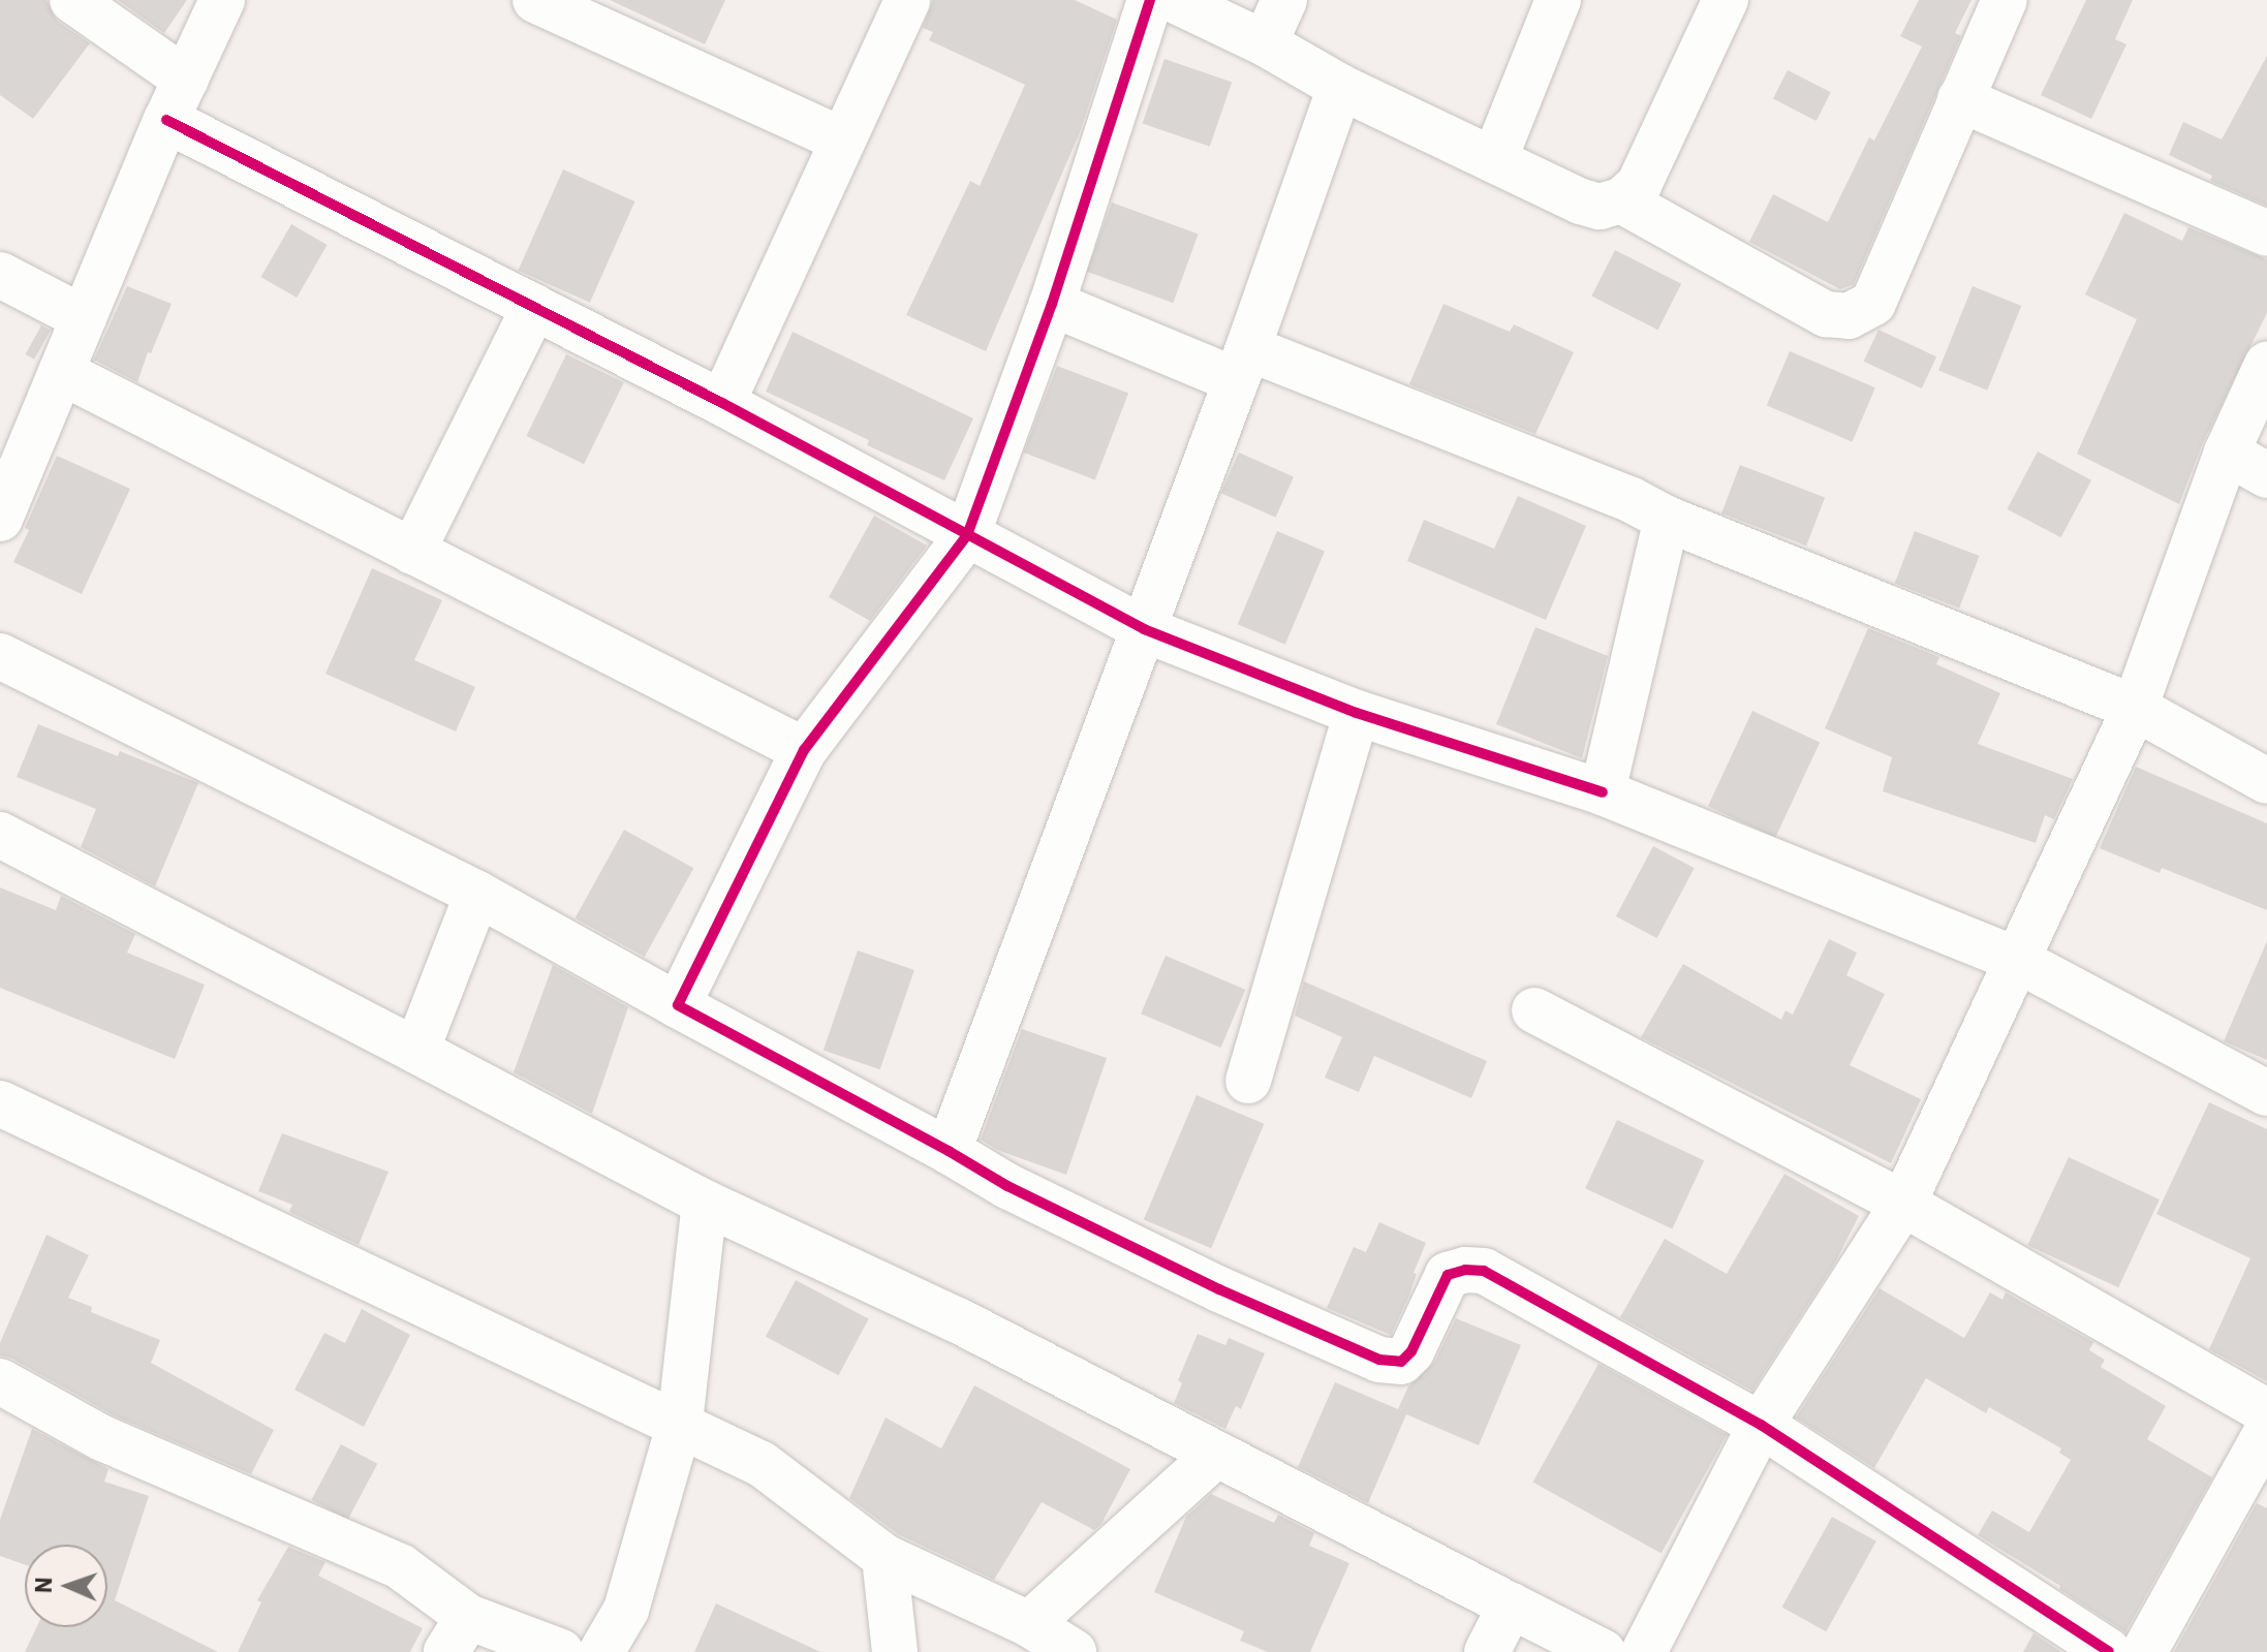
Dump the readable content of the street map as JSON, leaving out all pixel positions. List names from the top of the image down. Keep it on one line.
{"north":"left"}
